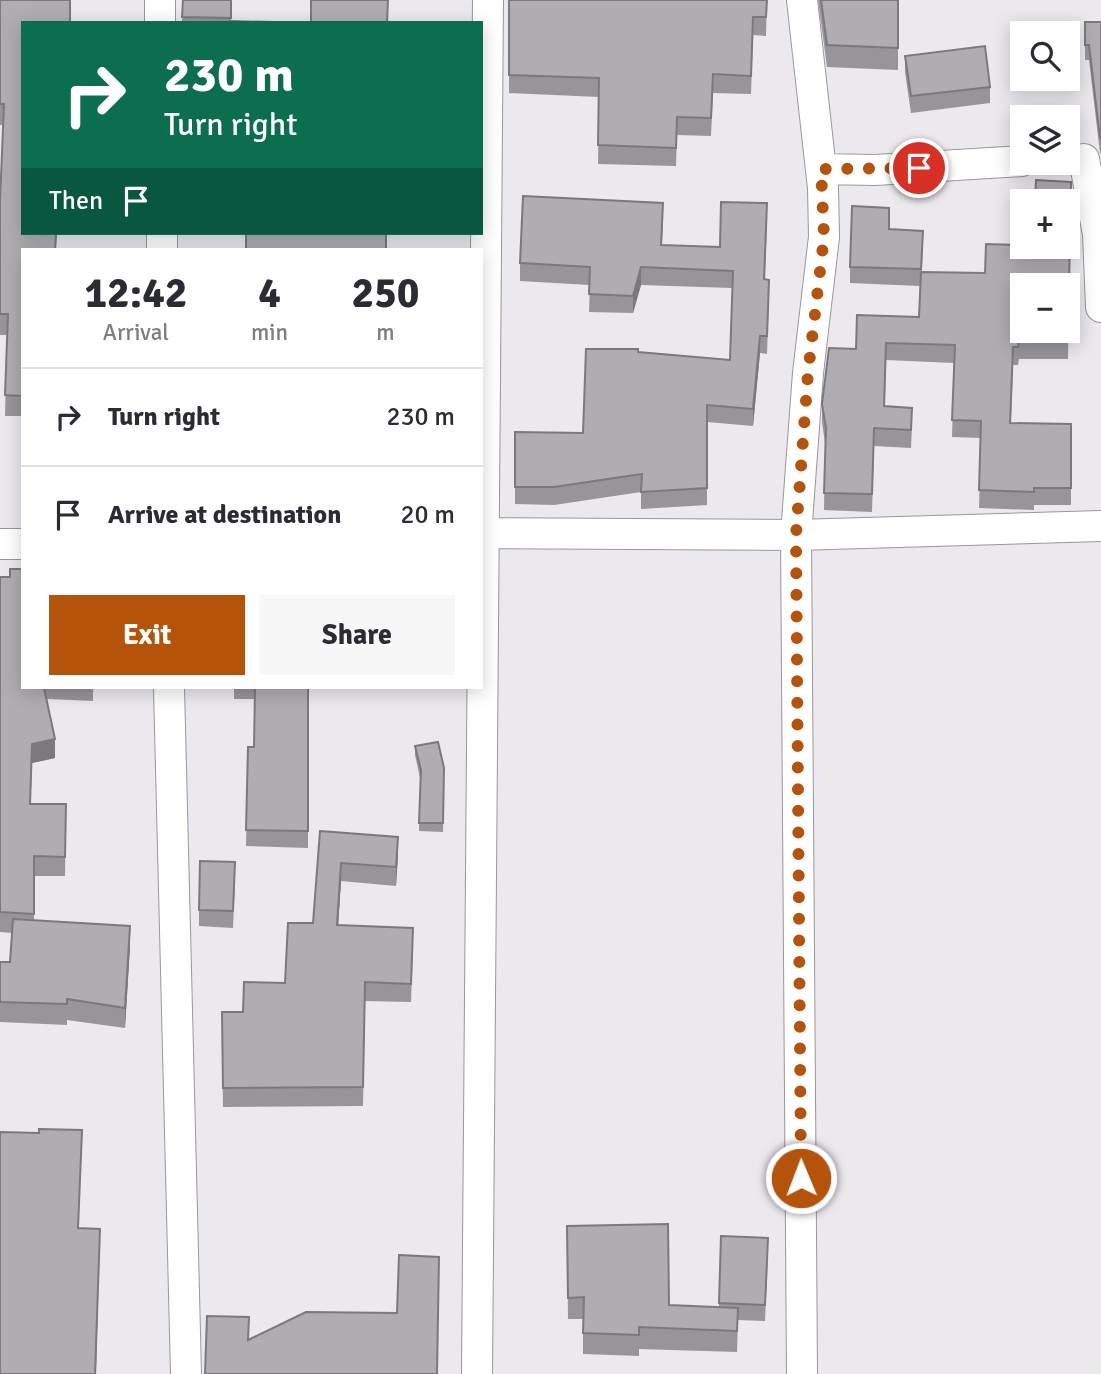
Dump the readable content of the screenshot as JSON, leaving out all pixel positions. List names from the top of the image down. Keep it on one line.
{"page":{"map_buttons":["+","−"],"turn":["230 m","Turn right"],"then":"Then","eta":["12:42","Arrival","4","min","250","m"],"list":[{"name":"Turn right","value":"230 m"},{"name":"Arrive at destination","value":"20 m"}],"buttons":["Exit","Share"]}}
